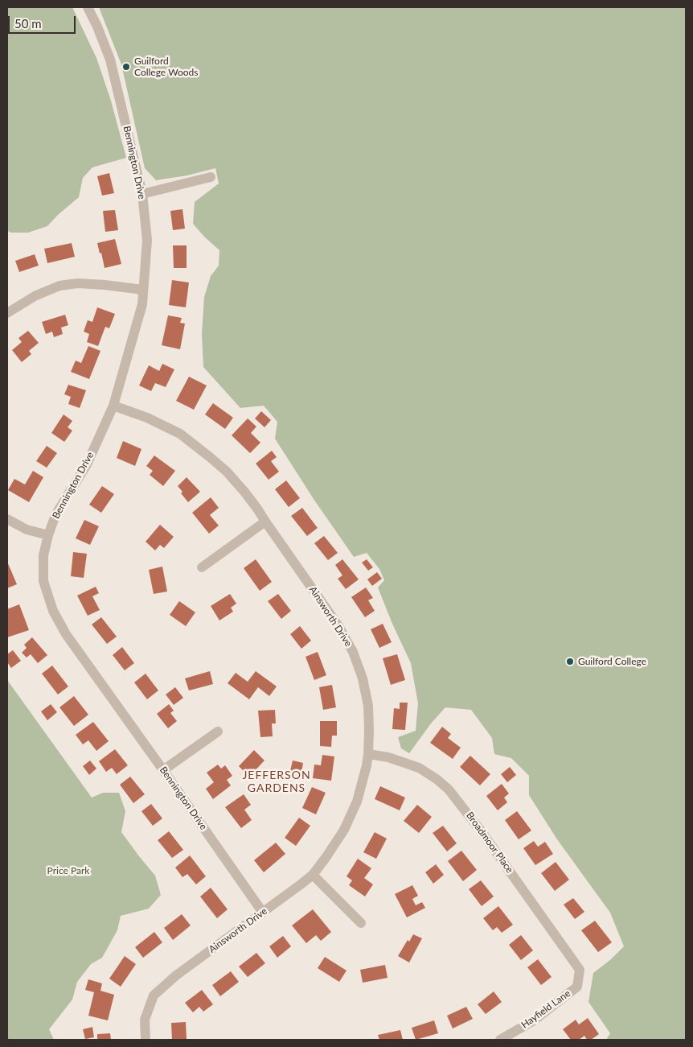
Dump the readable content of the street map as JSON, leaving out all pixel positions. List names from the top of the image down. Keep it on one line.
{"streets":{"street":["Bennington Drive","Ainsworth Drive","Broadmoor Place","Hayfield Lane"]},"crossings":[["Bennington Drive","Ainsworth Drive"],["Ainsworth Drive","Broadmoor Place"],["Broadmoor Place","Hayfield Lane"]],"districts":["JEFFERSON GARDENS"],"parks":["Price Park"],"places":["Guilford College Woods","Guilford College"],"scale_bar":"50 m"}
